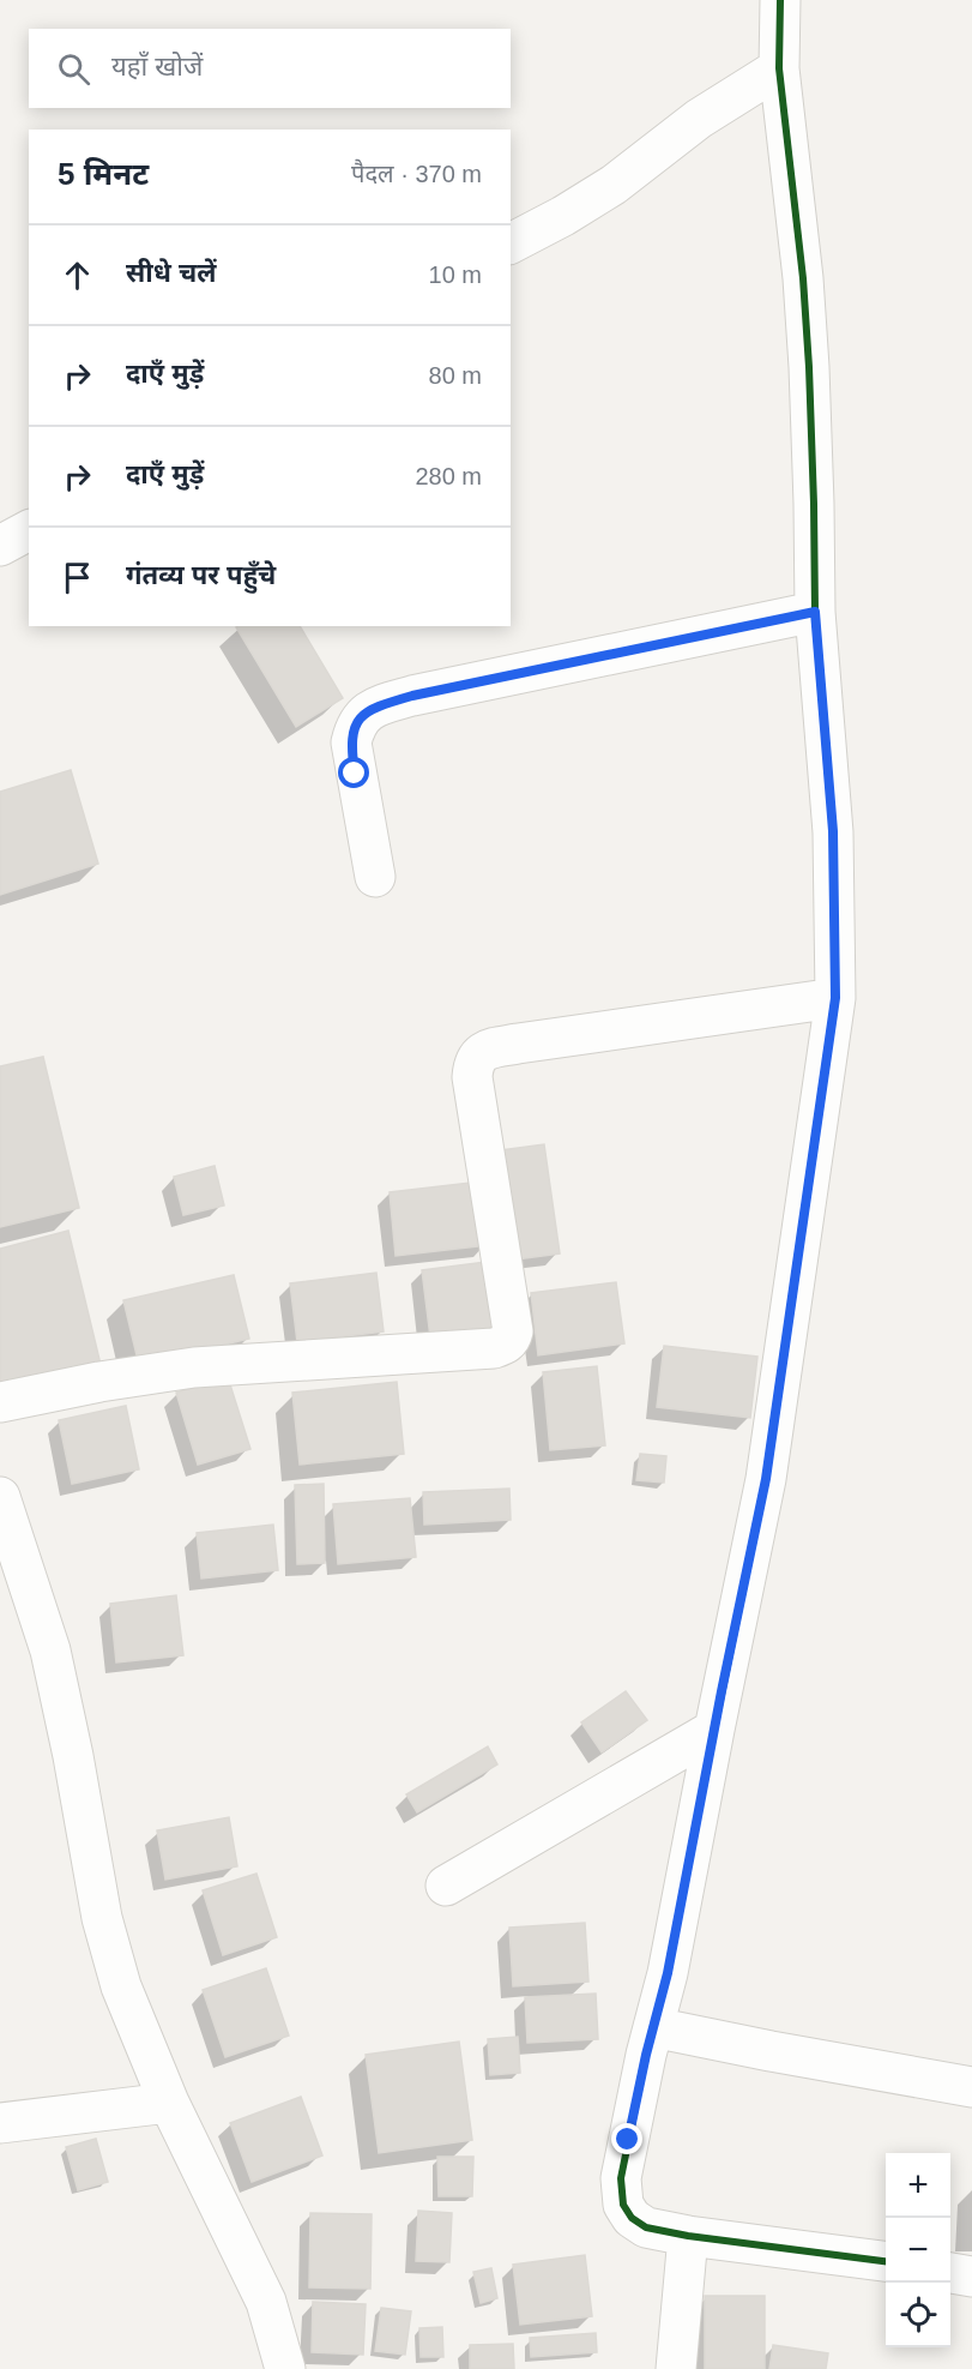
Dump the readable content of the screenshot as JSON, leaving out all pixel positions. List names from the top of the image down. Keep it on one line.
{"page":{"search":"यहाँ खोजें","heading":["5 मिनट","पैदल · 370 m"],"list":[["सीधे चलें","10 m"],["दाएँ मुड़ें","80 m"],["दाएँ मुड़ें","280 m"],"गंतव्य पर पहुँचे"],"map_buttons":["+","−"]}}
